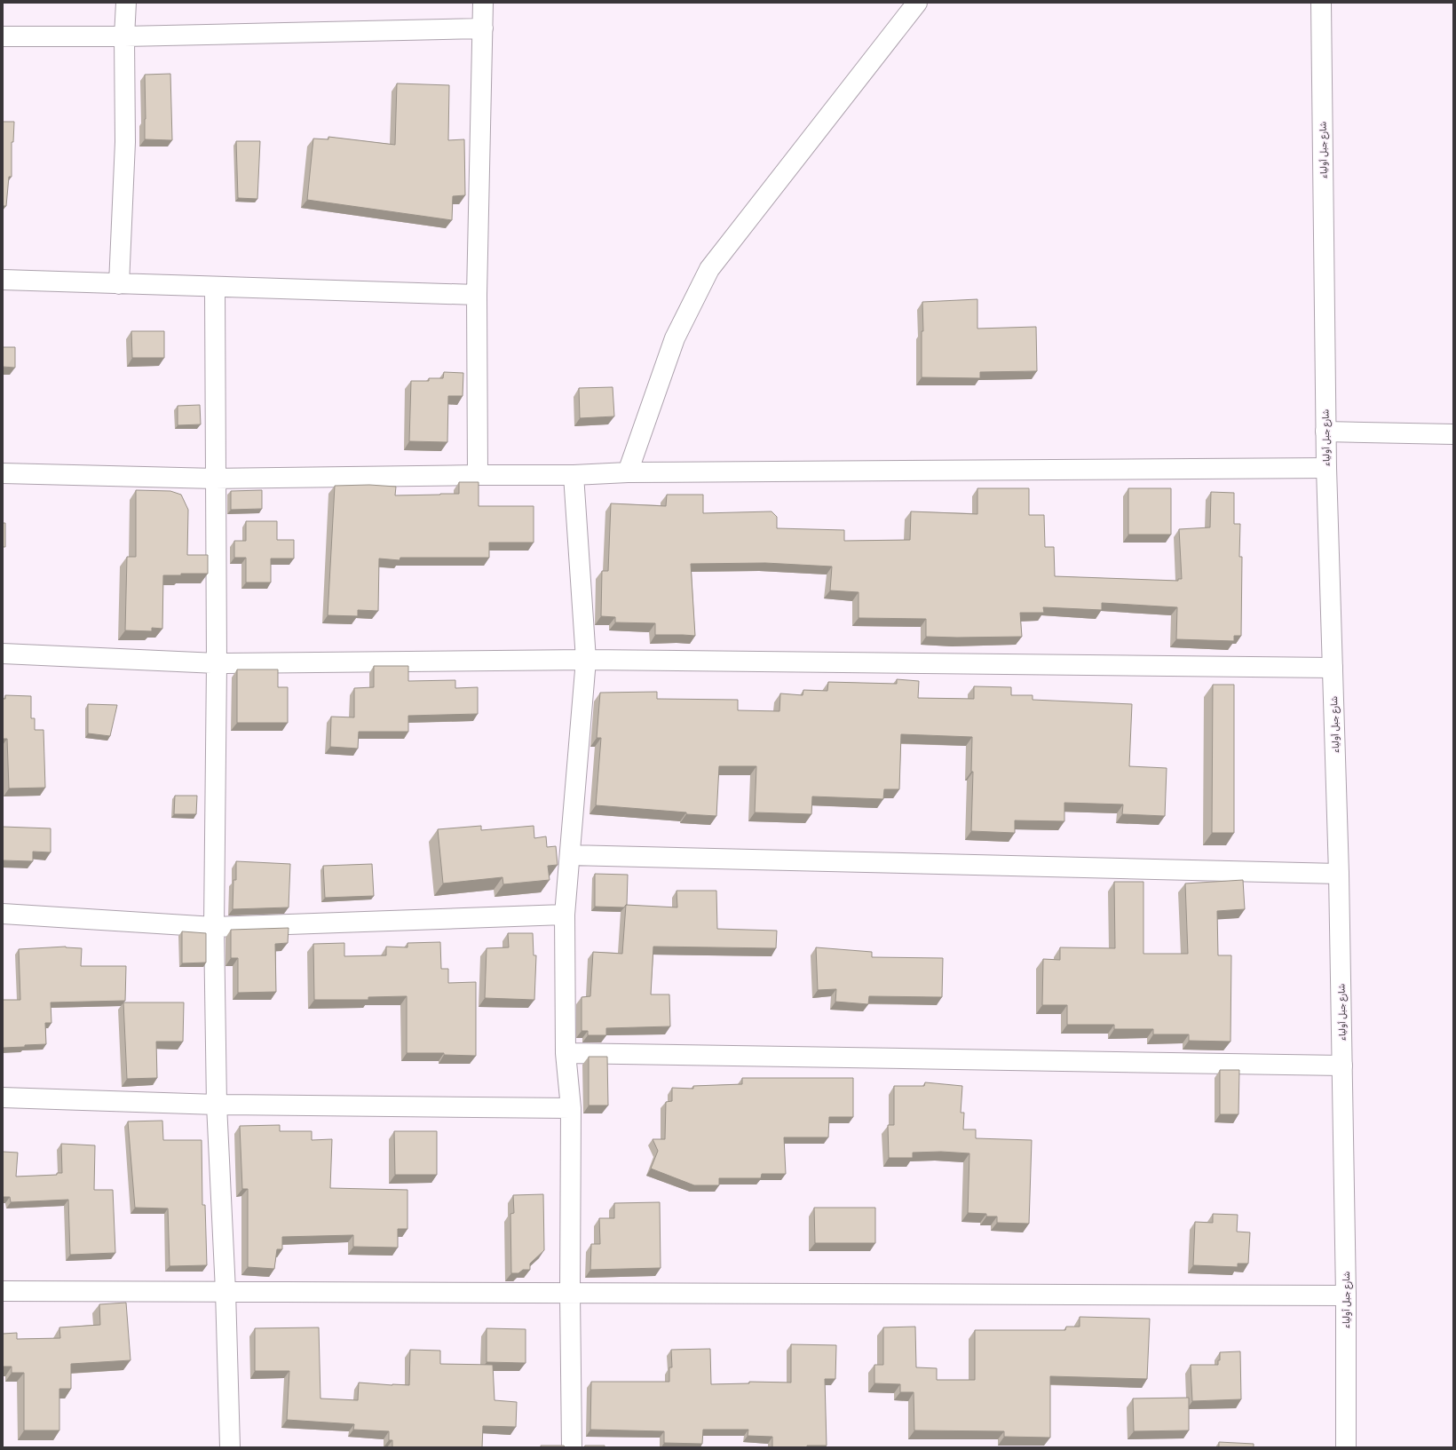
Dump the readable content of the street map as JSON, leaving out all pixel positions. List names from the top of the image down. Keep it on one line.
{"streets":{"main road":["شارع جبل أولياء"]}}
